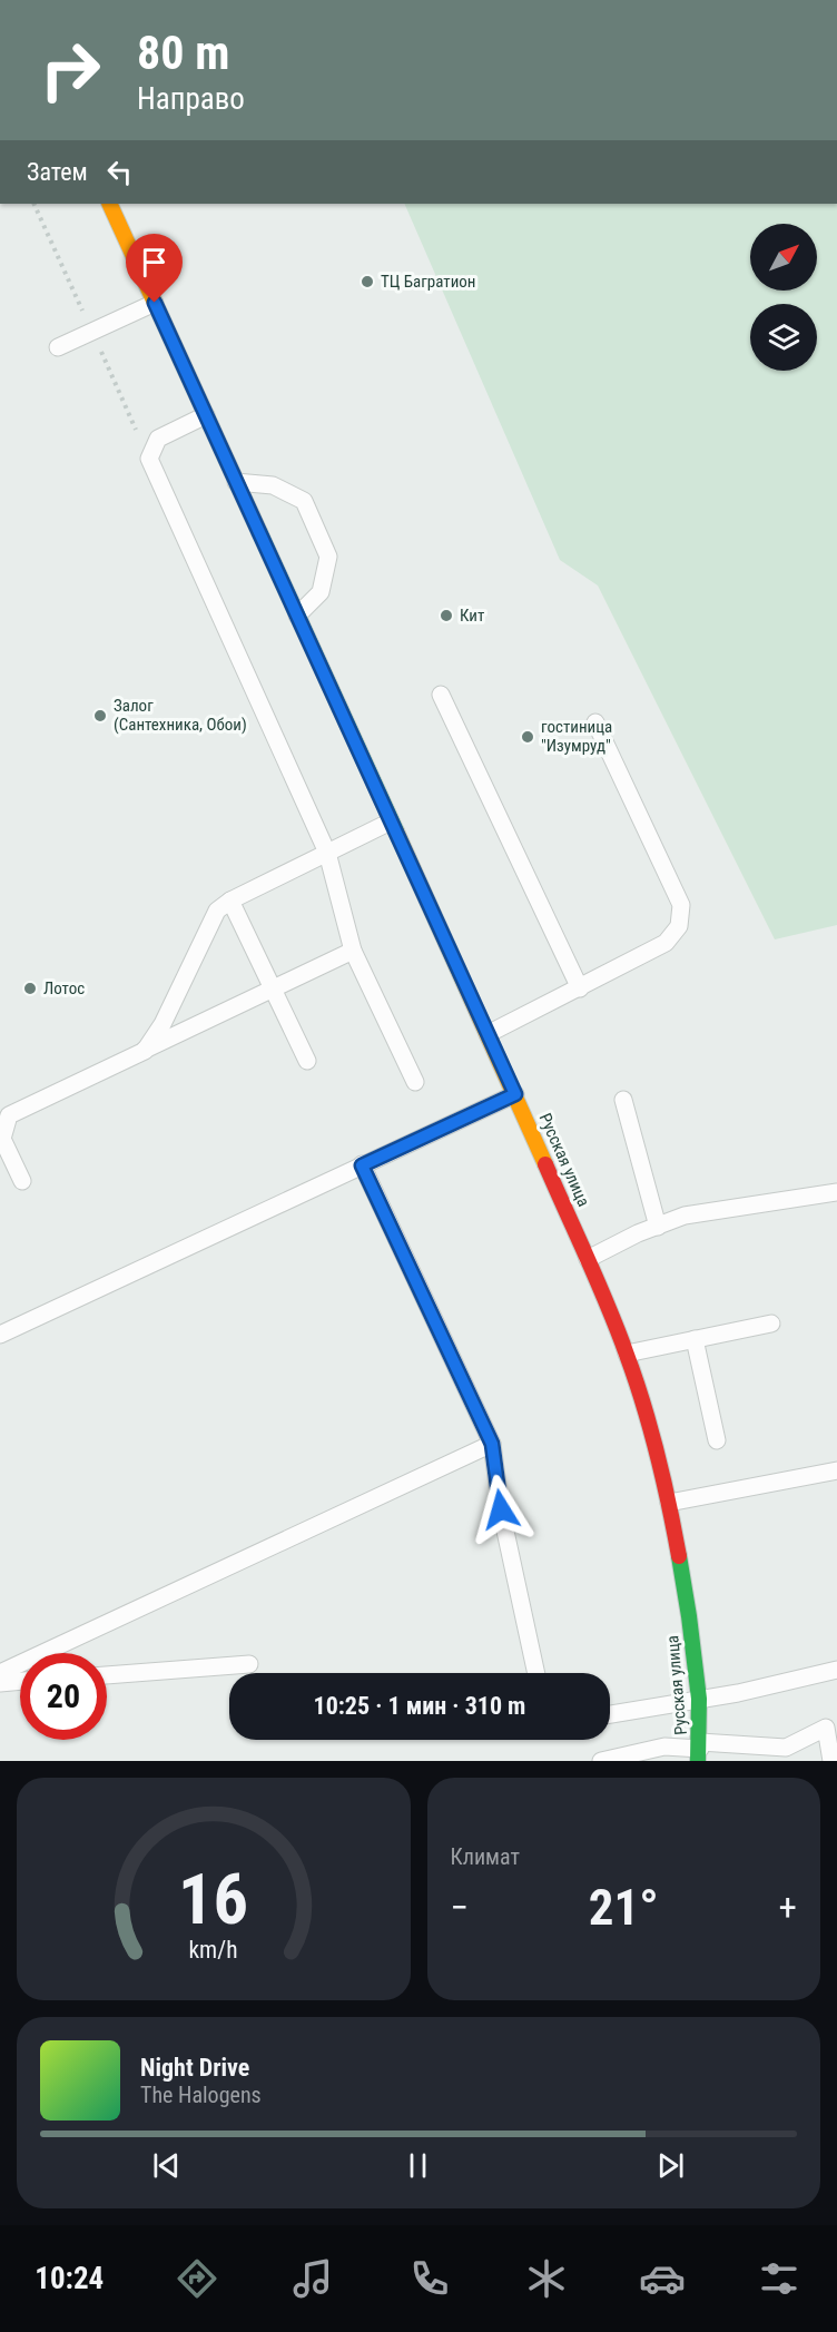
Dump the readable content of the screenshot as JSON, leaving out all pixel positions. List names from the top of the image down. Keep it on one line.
{"streets":{"main road":["Русская улица"]},"places":["ТЦ Багратион","Кит","Залог (Сантехника, Обои)","гостиница \"Изумруд\"","Лотос"],"north":"top right","page":{"turn":["80 m","Направо"],"then":"Затем","limit":"20","trip":"10:25 · 1 мин · 310 m","tile":"Климат","heat":["−","21°","+"],"song":["Night Drive","The Halogens"],"tabs":"10:24","gauge":["16","km/h"]}}
